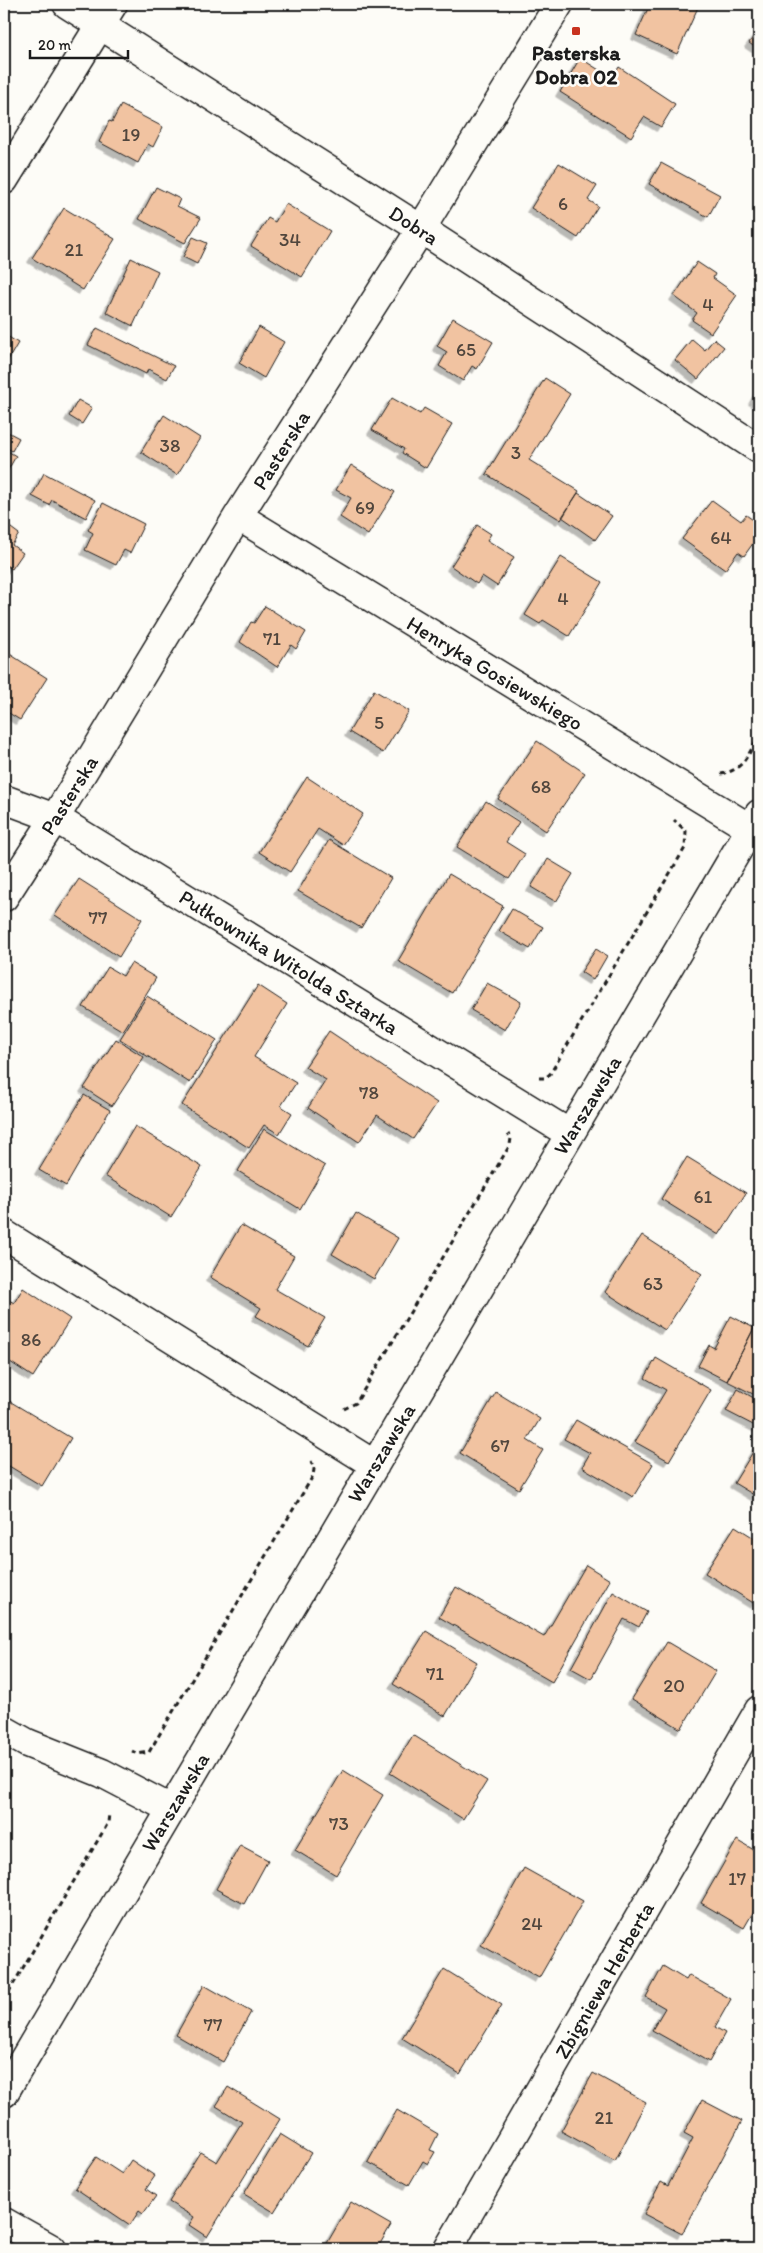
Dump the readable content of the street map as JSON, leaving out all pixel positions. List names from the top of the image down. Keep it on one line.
{"streets":{"street":["Dobra","Pasterska","Henryka Gosiewskiego","Pułkownika Witolda Sztarka","Warszawska","Zbigniewa Herberta"]},"crossings":[["Dobra","Pasterska"],["Pasterska","Henryka Gosiewskiego"],["Pasterska","Pułkownika Witolda Sztarka"],["Henryka Gosiewskiego","Warszawska"],["Pułkownika Witolda Sztarka","Warszawska"]],"places":{"transit":["Pasterska Dobra 02"]},"house_numbers":["19","6","34","21","4","65","38","3","69","64","4","71","5","68","77","78","61","63","86","67","71","20","73","17","24","77","21"],"scale_bar":"20 m"}
